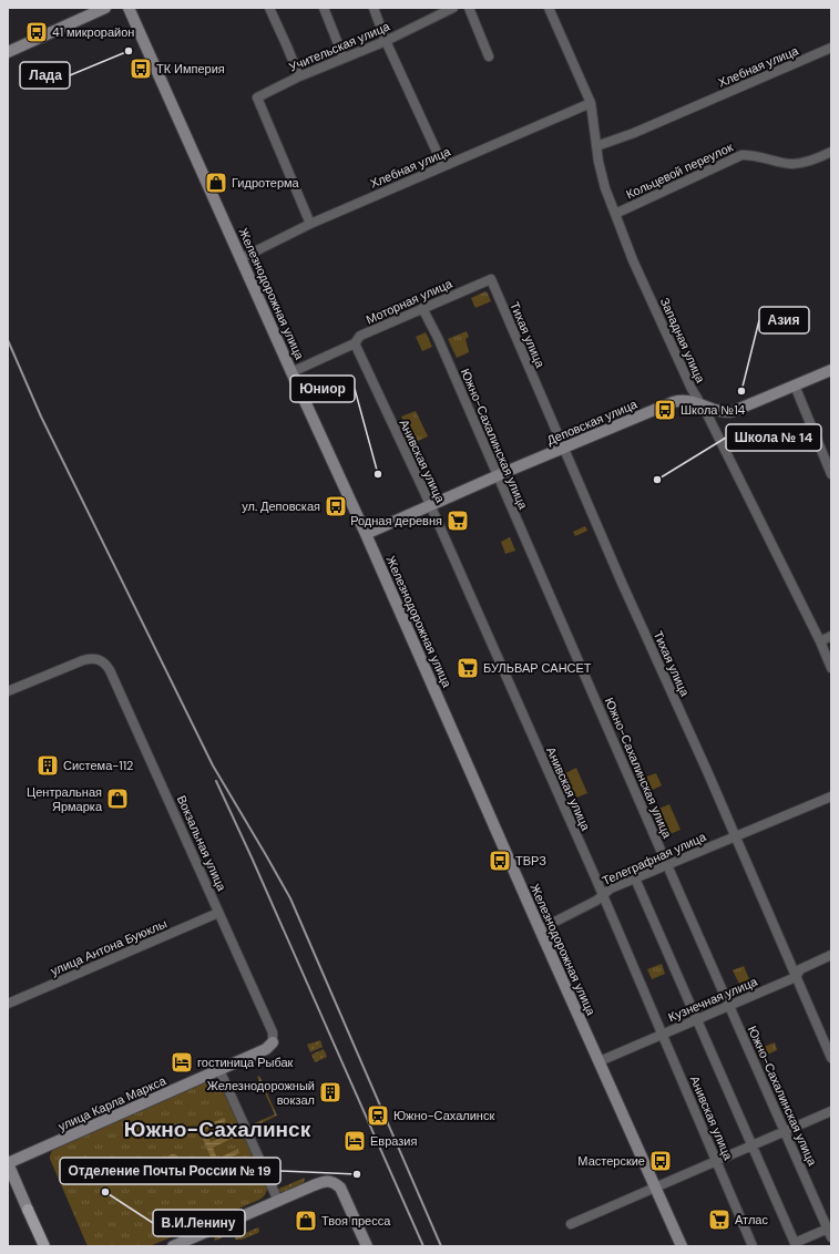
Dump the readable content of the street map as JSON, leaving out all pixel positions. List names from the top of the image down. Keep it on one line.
{"streets":{"main road":["Железнодорожная улица","Деповская улица","улица Карла Маркса"],"street":["Учительская улица","Хлебная улица","Кольцевой переулок","Моторная улица","Тихая улица","Западная улица","Южно-Сахалинская улица","Анивская улица","Вокзальная улица","Телеграфная улица","улица Антона Буюклы","Кузнечная улица"]},"crossings":[["Учительская улица","Хлебная улица"],["Хлебная улица","Железнодорожная улица"],["Хлебная улица","Западная улица"],["Кольцевой переулок","Западная улица"],["Железнодорожная улица","Моторная улица"],["Железнодорожная улица","Деповская улица"],["Железнодорожная улица","Телеграфная улица"],["Железнодорожная улица","Кузнечная улица"],["Моторная улица","Тихая улица"],["Моторная улица","Южно-Сахалинская улица"],["Моторная улица","Анивская улица"],["Тихая улица","Деповская улица"],["Тихая улица","Телеграфная улица"],["Тихая улица","Кузнечная улица"],["Западная улица","Деповская улица"],["Деповская улица","Южно-Сахалинская улица"],["Деповская улица","Анивская улица"],["Южно-Сахалинская улица","Телеграфная улица"],["Южно-Сахалинская улица","Кузнечная улица"],["Анивская улица","Телеграфная улица"],["Анивская улица","Кузнечная улица"],["Вокзальная улица","улица Антона Буюклы"],["Вокзальная улица","улица Карла Маркса"]],"districts":["Южно-Сахалинск"],"places":{"bus stop":["41 микрорайон","ТК Империя","Школа №14","ул. Деповская","ТВРЗ","Мастерские"],"other":["Лада","Азия","Юниор","Школа № 14","Отделение Почты России № 19","В.И.Ленину"],"shop":["Гидротерма","Центральная Ярмарка","Твоя пресса"],"supermarket":["Родная деревня","БУЛЬВАР САНСЕТ","Атлас"],"building":["Система-112","Железнодорожный вокзал"],"hotel":["гостиница Рыбак","Евразия"],"station":["Южно-Сахалинск"]}}
